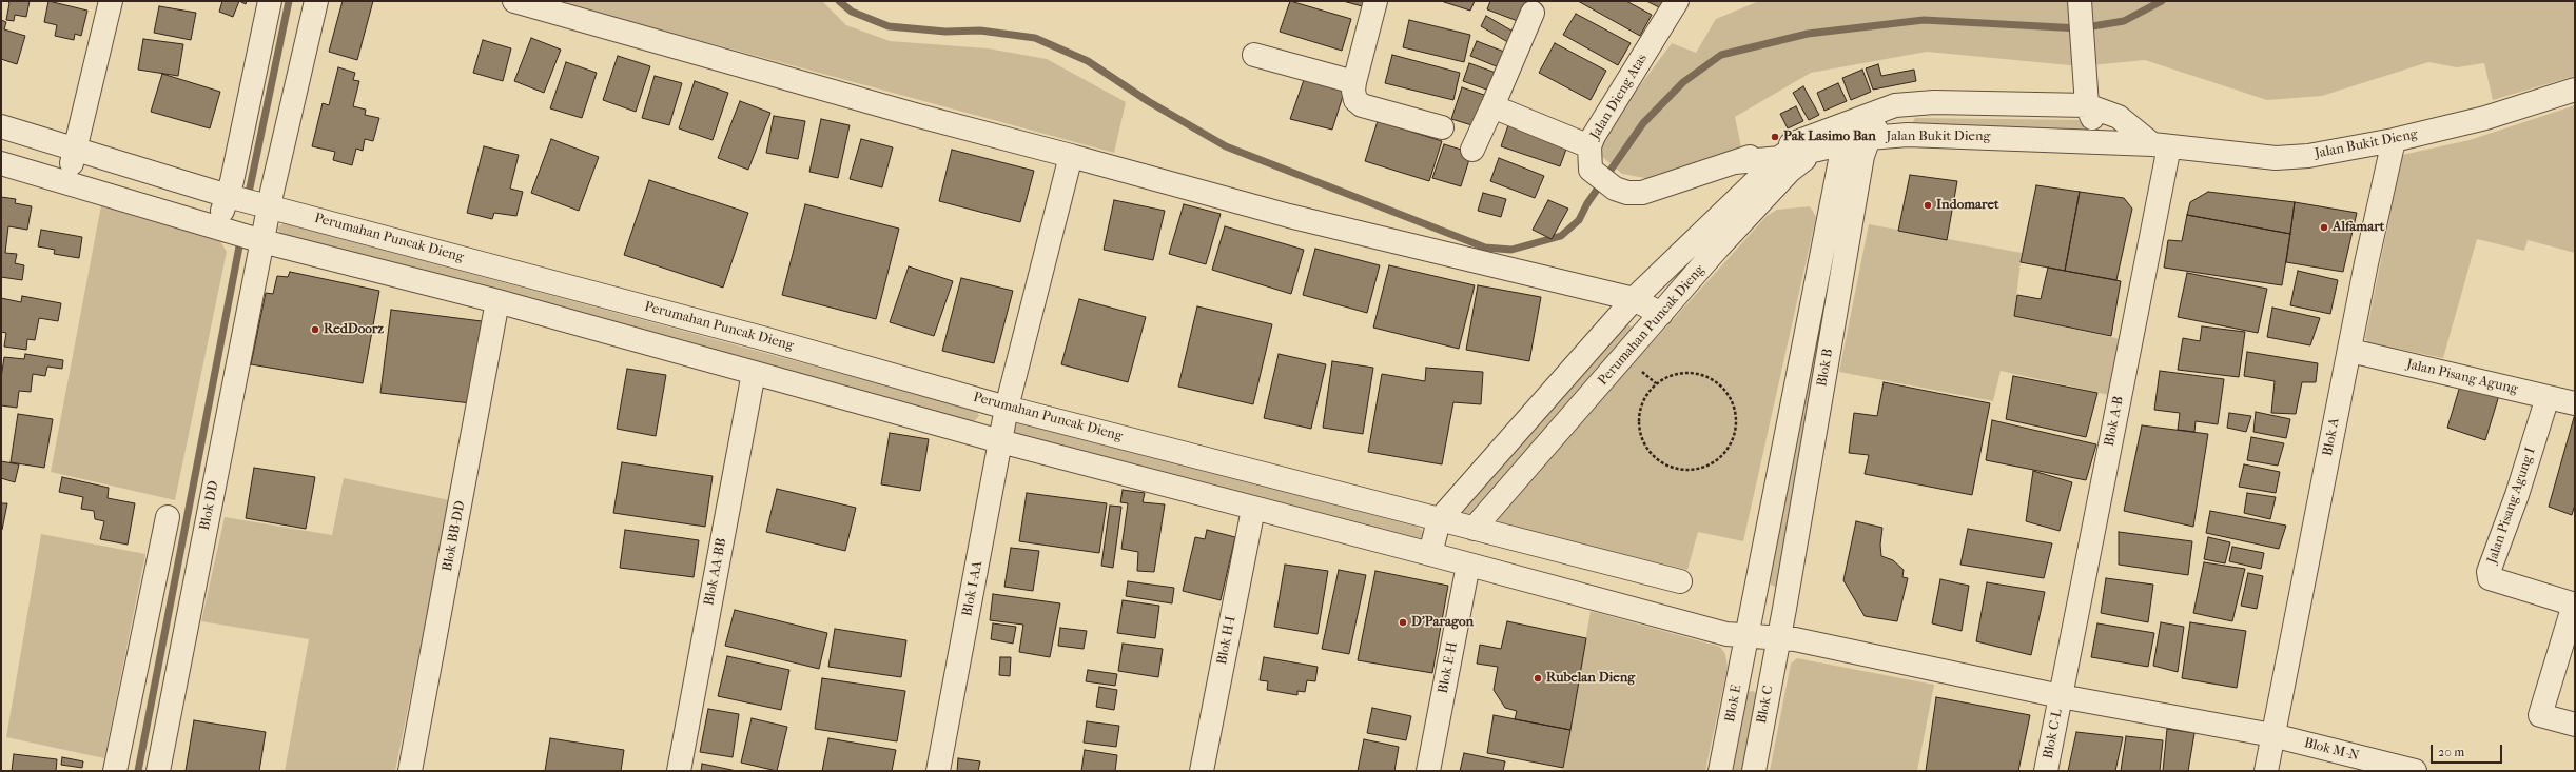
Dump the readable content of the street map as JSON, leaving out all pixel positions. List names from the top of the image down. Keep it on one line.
{"streets":{"street":["Jalan Dieng Atas","Jalan Bukit Dieng","Perumahan Puncak Dieng","Blok B","Jalan Pisang Agung","Blok A-B","Blok A","Blok DD","Jalan Pisang Agung I","Blok BB-DD","Blok AA-BB","Blok I-AA","Blok H-I","Blok E-H","Blok E","Blok C","Blok C-L","Blok M-N"]},"crossings":[["Jalan Dieng Atas","Jalan Bukit Dieng"],["Jalan Bukit Dieng","Perumahan Puncak Dieng"],["Jalan Bukit Dieng","Blok B"],["Jalan Bukit Dieng","Blok A-B"],["Jalan Bukit Dieng","Blok A"],["Jalan Bukit Dieng","Blok E"],["Perumahan Puncak Dieng","Blok DD"],["Perumahan Puncak Dieng","Blok I-AA"],["Blok B","Blok C"],["Blok B","Blok M-N"],["Jalan Pisang Agung","Blok A"],["Jalan Pisang Agung","Jalan Pisang Agung I"],["Blok A-B","Blok C-L"],["Blok A-B","Blok M-N"],["Blok A","Blok M-N"],["Blok C","Blok M-N"],["Blok C-L","Blok M-N"]],"places":["Pak Lasimo Ban","Indomaret","Alfamart","RedDoorz","D'Paragon","Rubelan Dieng"],"scale_bar":"20 m"}
